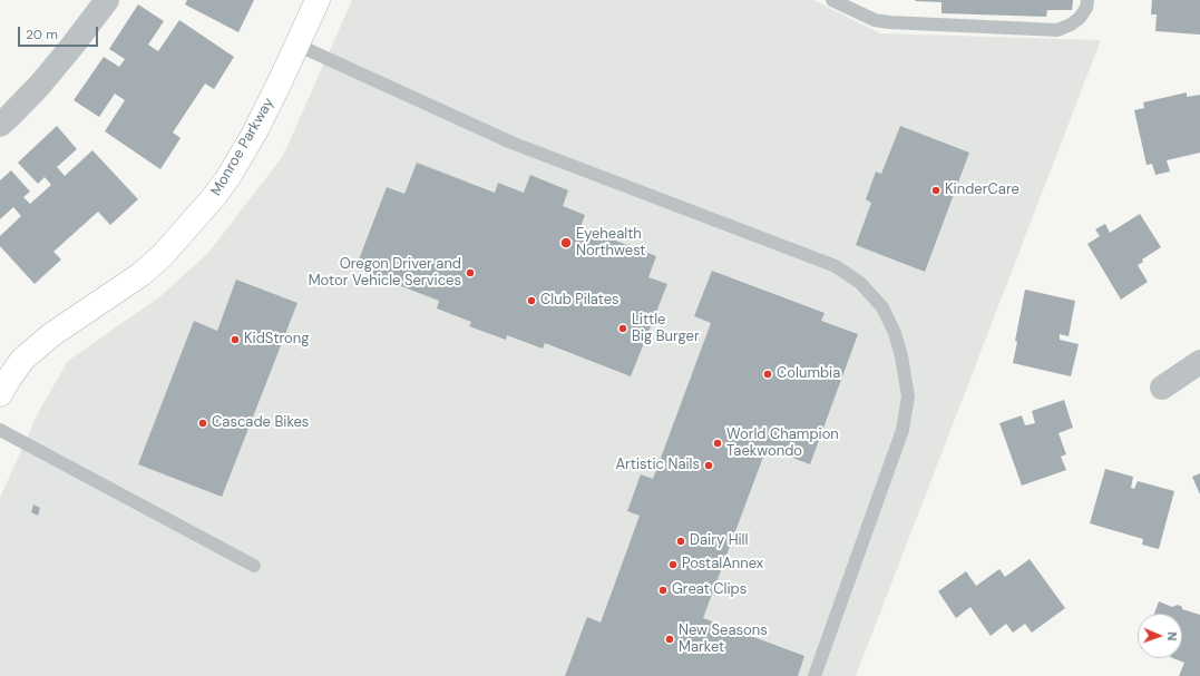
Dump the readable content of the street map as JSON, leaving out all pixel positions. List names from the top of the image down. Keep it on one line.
{"streets":{"street":["Monroe Parkway"]},"places":["KinderCare","Eyehealth Northwest","Oregon Driver and Motor Vehicle Services","Club Pilates","Little Big Burger","KidStrong","Columbia","Cascade Bikes","World Champion Taekwondo","Artistic Nails","Dairy Hill","PostalAnnex","Great Clips","New Seasons Market"],"scale_bar":"20 m","north":"right"}
